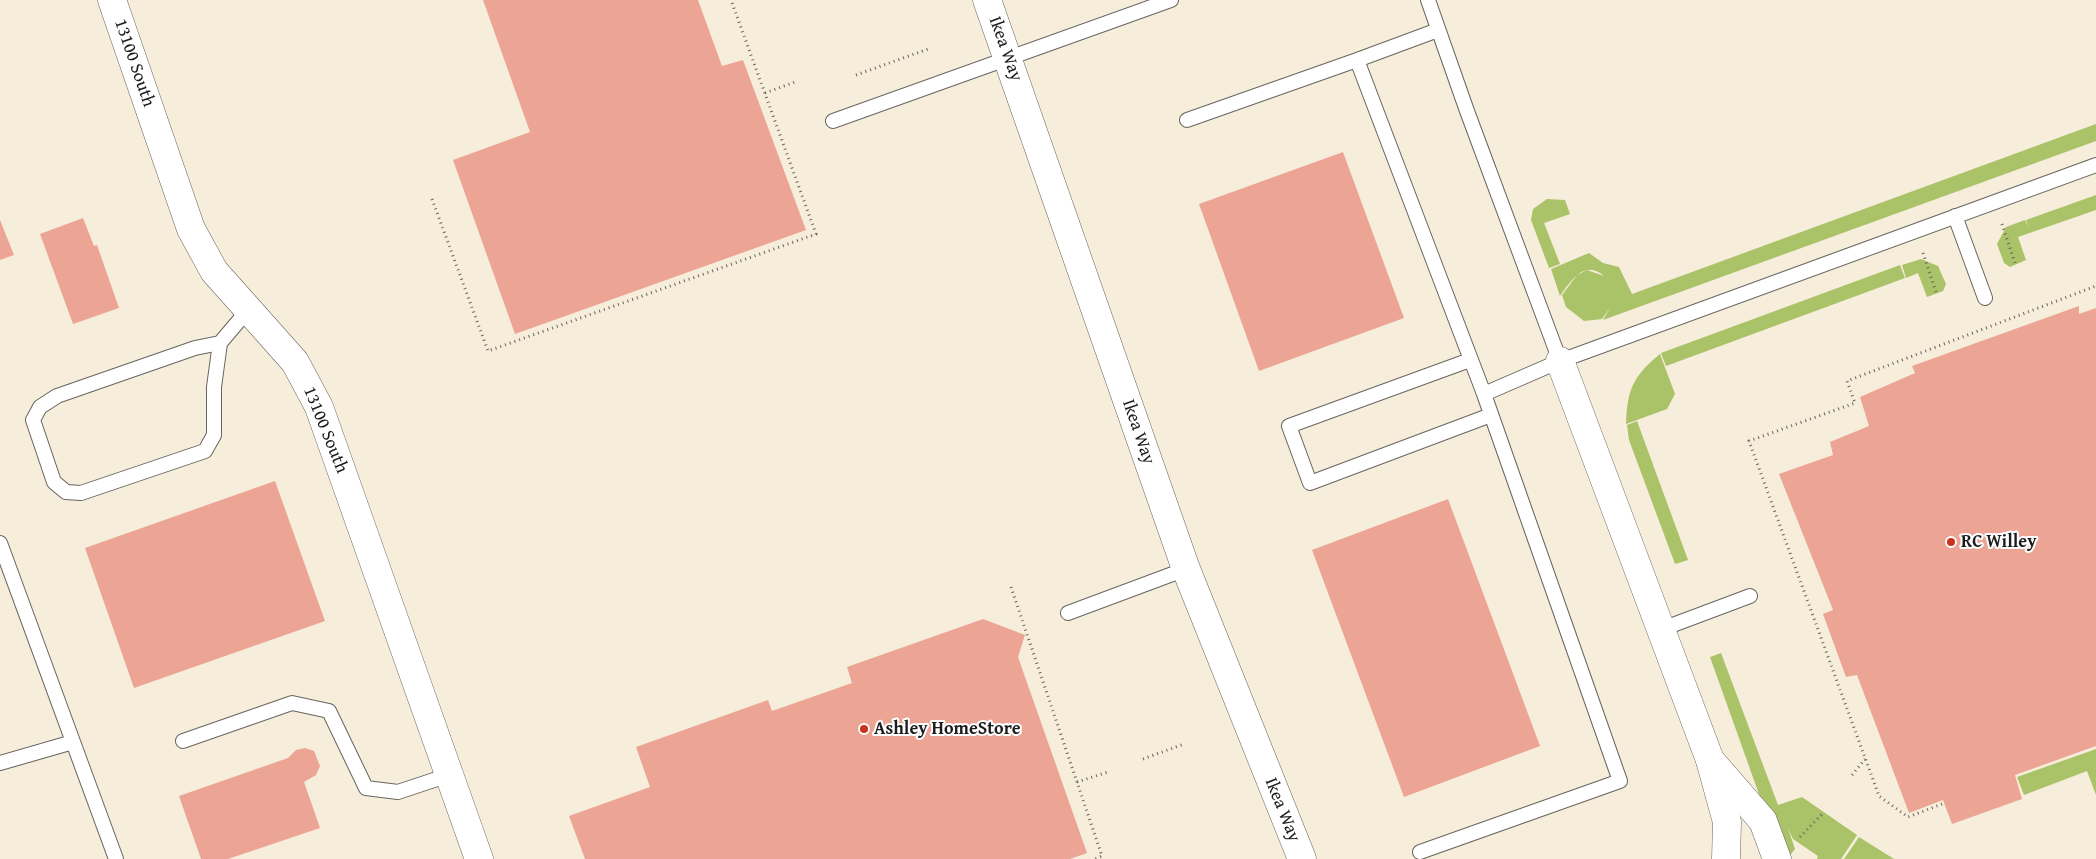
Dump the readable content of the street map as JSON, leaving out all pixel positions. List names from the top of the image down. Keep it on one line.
{"streets":{"street":["Ikea Way","13100 South"]},"places":["RC Willey","Ashley HomeStore"]}
